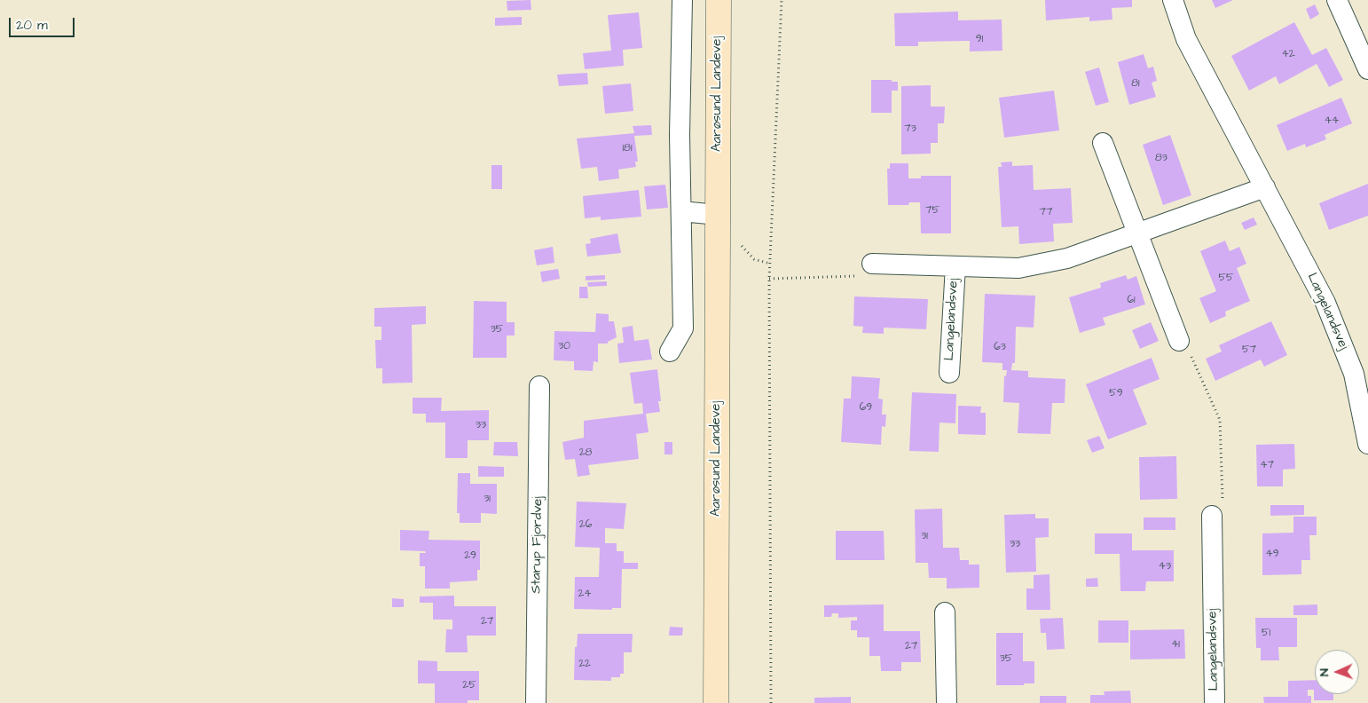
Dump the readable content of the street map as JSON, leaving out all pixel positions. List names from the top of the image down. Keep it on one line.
{"streets":{"street":["Aarøsund Landevej","Langelandsvej","Starup Fjordvej"]},"house_numbers":["91","42","81","44","73","181","83","75","77","55","61","35","30","63","57","59","69","33","28","47","31","26","31","33","49","29","43","24","27","51","41","27","35","22","25"],"scale_bar":"20 m","north":"left"}
